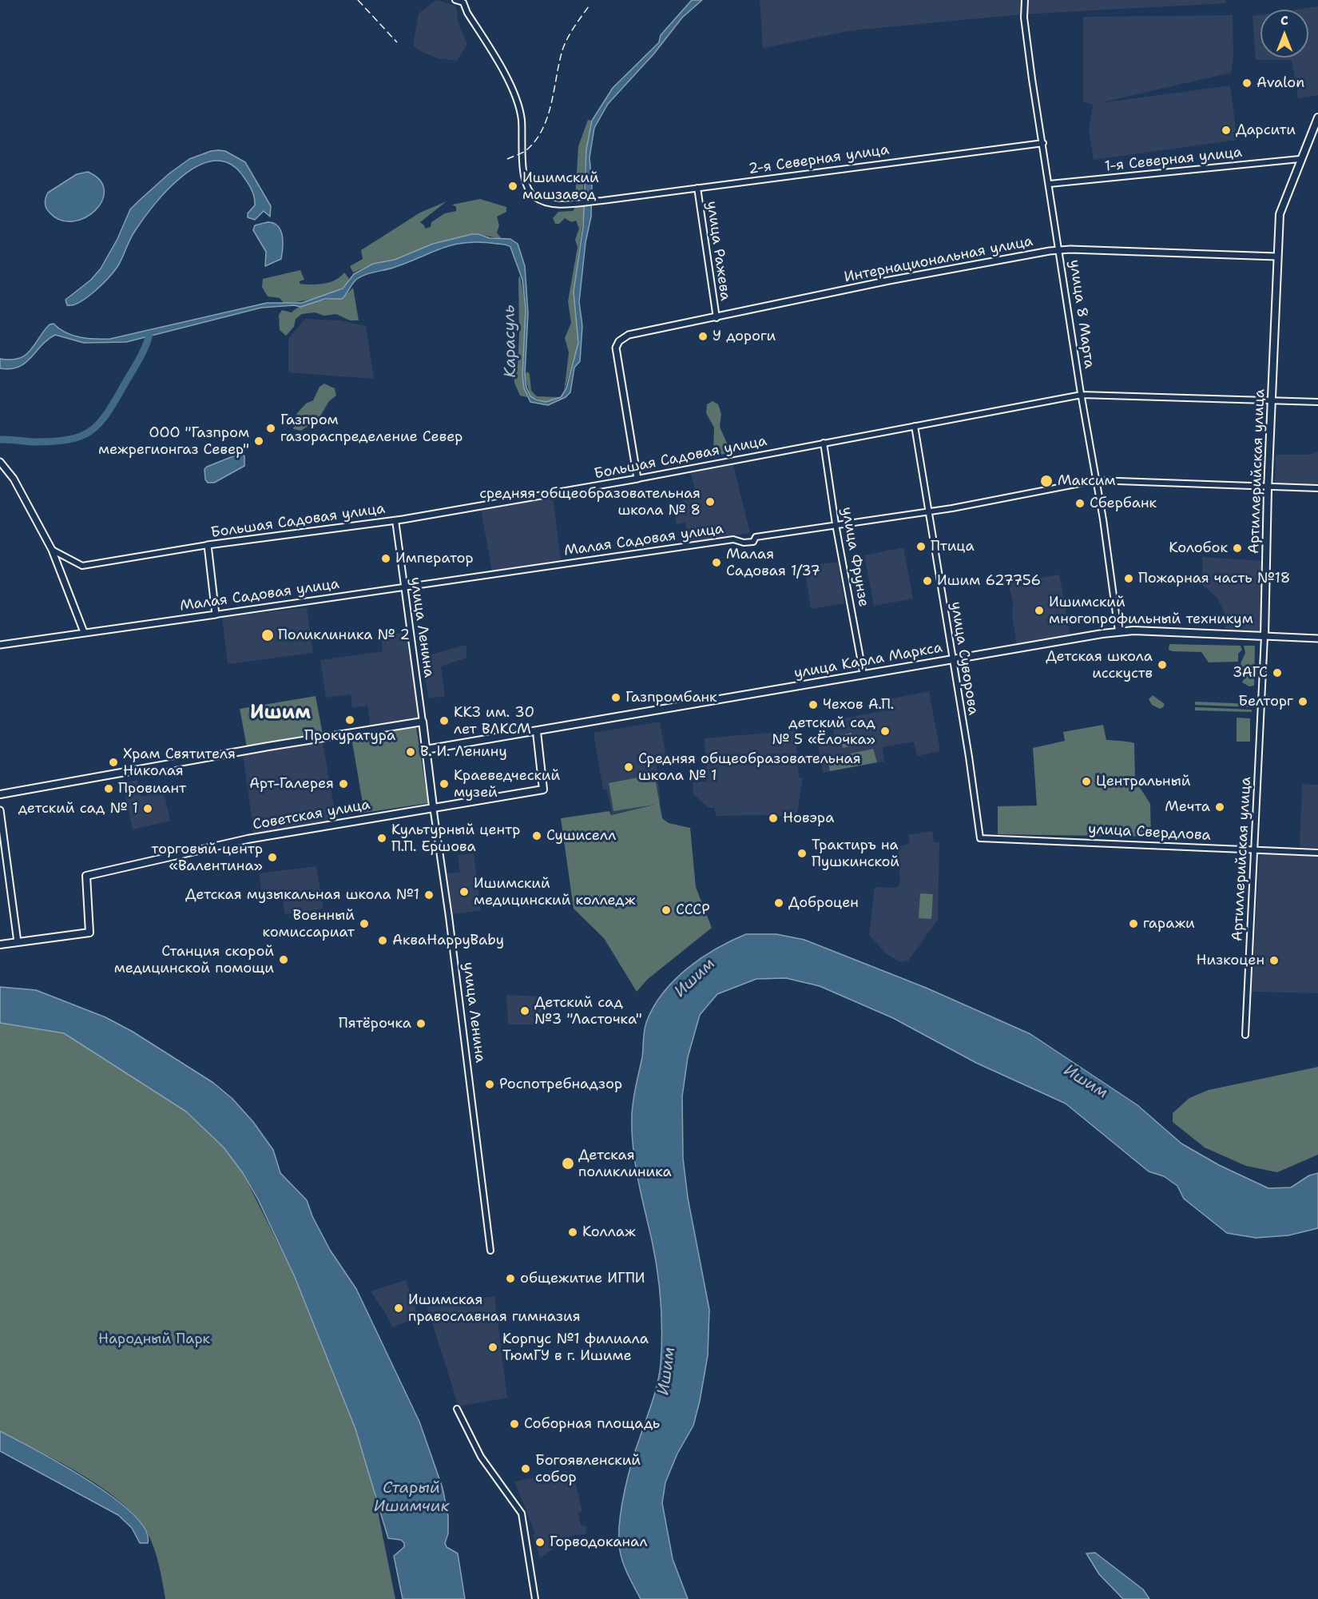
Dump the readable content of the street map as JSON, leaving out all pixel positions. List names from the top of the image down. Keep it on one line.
{"streets":{"main road":["Интернациональная улица","Большая Садовая улица","Артиллерийская улица","Малая Садовая улица","улица Ленина","улица Карла Маркса","Советская улица"],"street":["2-я Северная улица","1-я Северная улица","улица Ражева","улица 8 Марта","улица Фрунзе","улица Суворова","улица Свердлова"]},"crossings":[["2-я Северная улица","улица Ражева"],["2-я Северная улица","улица 8 Марта"],["1-я Северная улица","улица 8 Марта"],["1-я Северная улица","Артиллерийская улица"],["улица Ражева","Интернациональная улица"],["Интернациональная улица","улица 8 Марта"],["Интернациональная улица","Большая Садовая улица"],["Интернациональная улица","Артиллерийская улица"],["улица 8 Марта","Большая Садовая улица"],["улица 8 Марта","Малая Садовая улица"],["улица 8 Марта","улица Карла Маркса"],["Большая Садовая улица","Артиллерийская улица"],["Большая Садовая улица","улица Фрунзе"],["Большая Садовая улица","улица Ленина"],["Большая Садовая улица","улица Суворова"],["Артиллерийская улица","Малая Садовая улица"],["Артиллерийская улица","улица Карла Маркса"],["Артиллерийская улица","улица Свердлова"],["Малая Садовая улица","улица Фрунзе"],["Малая Садовая улица","улица Ленина"],["Малая Садовая улица","улица Суворова"],["улица Фрунзе","улица Карла Маркса"],["улица Ленина","улица Карла Маркса"],["улица Ленина","Советская улица"],["улица Суворова","улица Карла Маркса"],["улица Суворова","улица Свердлова"],["улица Карла Маркса","Советская улица"]],"districts":["Ишим"],"water":["Карасуль","Ишим","Старый Ишимчик"],"parks":["Народный Парк"],"places":["Avalon","Дарсити","Ишимский машзавод","У дороги","Газпром газораспределение Север","ООО \"Газпром межрегионгаз Север\"","Максим","средняя общеобразовательная школа № 8","Сбербанк","Птица","Колобок","Император","Малая Садовая 1/37","Пожарная часть №18","Ишим 627756","Ишимский многопрофильный техникум","Поликлиника № 2","Детская школа исскуств","ЗАГС","Газпромбанк","Белторг","Чехов А.П.","Прокуратура","ККЗ им. 30 лет ВЛКСМ","детский сад № 5 «Ёлочка»","В. И. Ленину","Храм Святителя Николая","Средняя общеобразовательная школа № 1","Центральный","Арт-Галерея","Краеведческий музей","Провиант","Мечта","детский сад № 1","Новэра","Сушиселл","Культурный центр П.П. Ершова","Трактиръ на Пушкинской","торговый центр «Валентина»","Ишимский медицинский колледж","Детская музыкальная школа №1","Доброцен","СССР","Военный комиссариат","гаражи","АкваHappyBaby","Станция скорой медицинской помощи","Низкоцен","Детский сад №3 \"Ласточка\"","Пятёрочка","Роспотребнадзор","Детская поликлиника","Коллаж","общежитие ИГПИ","Ишимская православная гимназия","Корпус №1 филиала ТюмГУ в г. Ишиме","Соборная площадь","Богоявленский собор","Горводоканал"],"north":"top"}
